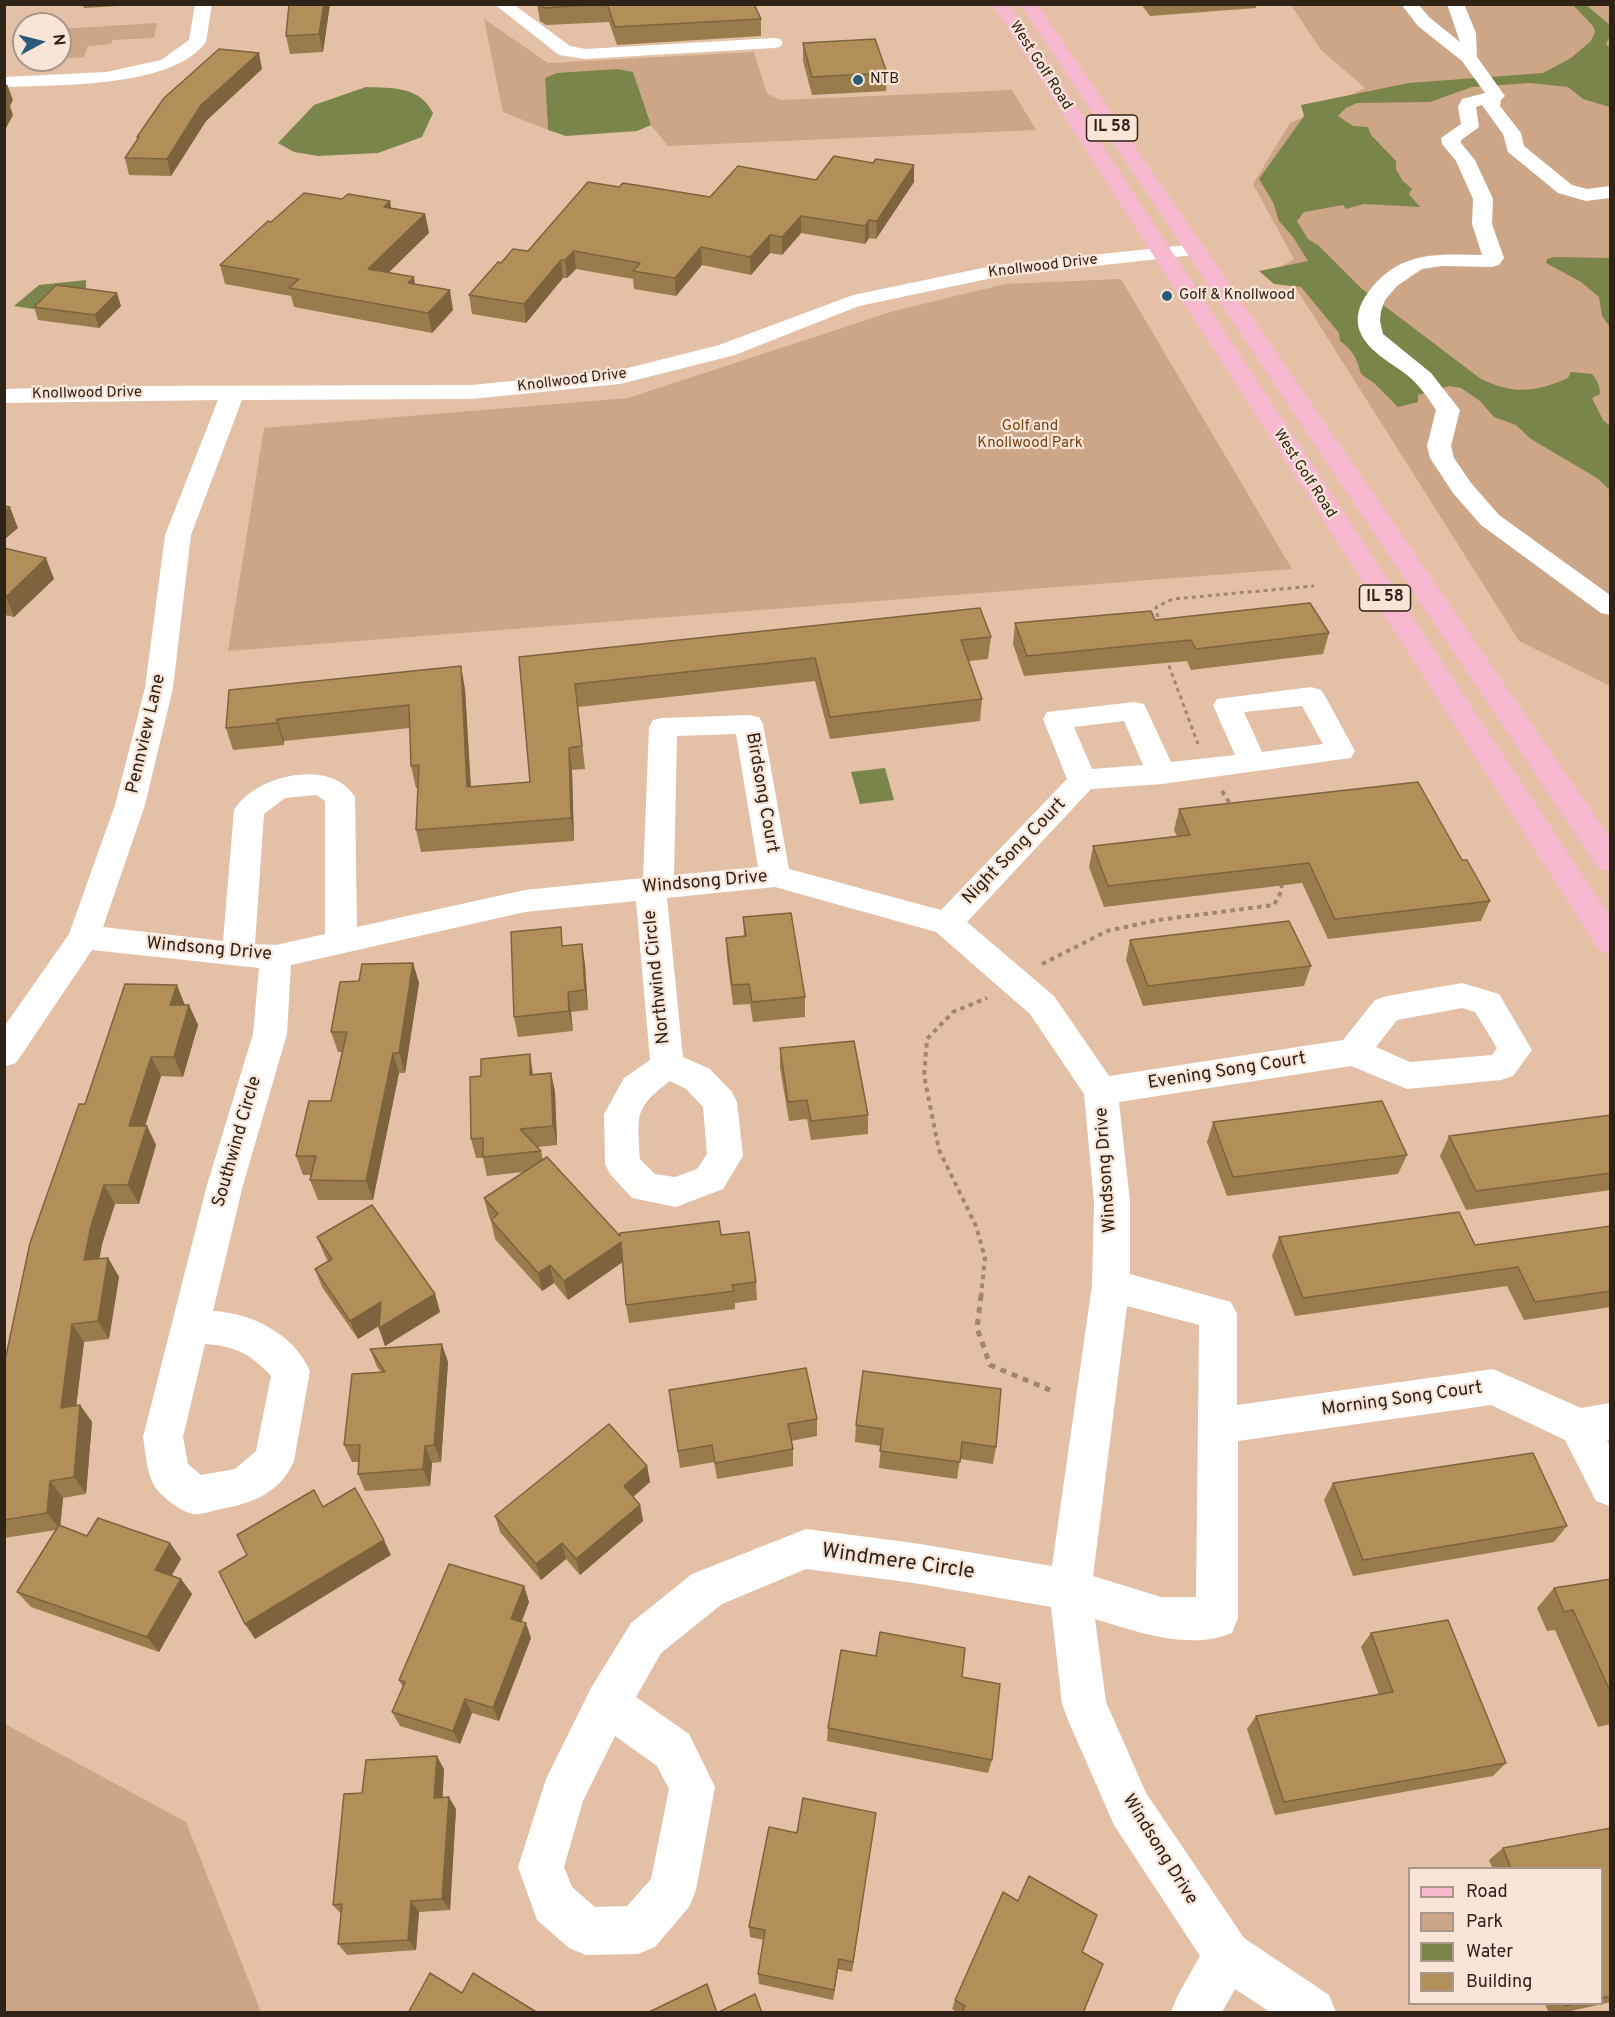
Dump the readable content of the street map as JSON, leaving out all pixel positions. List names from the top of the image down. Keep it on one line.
{"streets":{"main road":["West Golf Road","IL 58"],"street":["Knollwood Drive","Pennview Lane","Birdsong Court","Night Song Court","Windsong Drive","Northwind Circle","Evening Song Court","Southwind Circle","Morning Song Court","Windmere Circle"]},"crossings":[["West Golf Road","Knollwood Drive"],["Knollwood Drive","Pennview Lane"],["Pennview Lane","Windsong Drive"],["Birdsong Court","Windsong Drive"],["Birdsong Court","Northwind Circle"],["Night Song Court","Windsong Drive"],["Windsong Drive","Northwind Circle"],["Windsong Drive","Evening Song Court"],["Windsong Drive","Southwind Circle"],["Windsong Drive","Windmere Circle"]],"parks":["Golf and Knollwood Park"],"places":["NTB","Golf & Knollwood"],"legend":["Road","Park","Water","Building"],"north":"right"}
